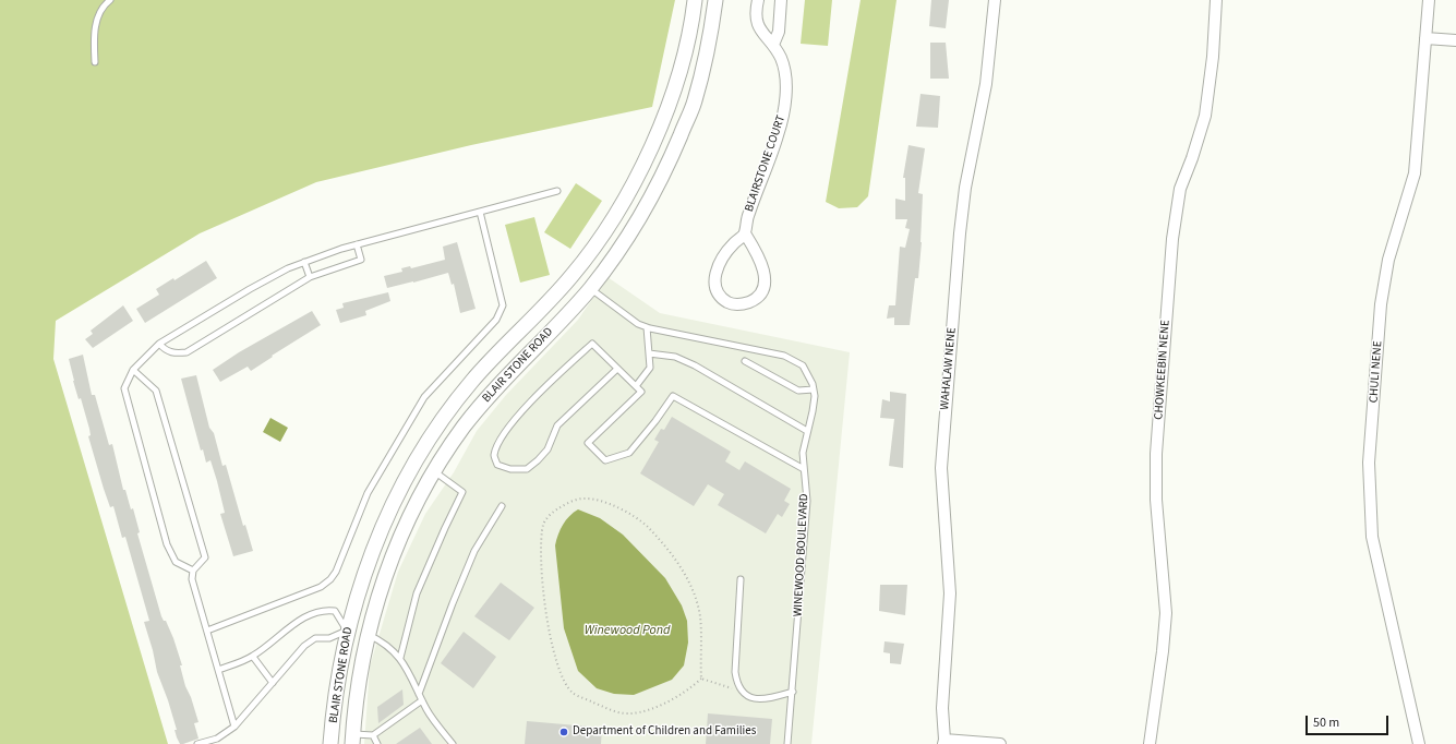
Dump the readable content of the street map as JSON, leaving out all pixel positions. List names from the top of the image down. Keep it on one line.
{"streets":{"main road":["BLAIR STONE ROAD"],"street":["BLAIRSTONE COURT","WAHALAW NENE","CHOWKEEBIN NENE","CHULI NENE"],"lane":["WINEWOOD BOULEVARD"]},"crossings":[["BLAIR STONE ROAD","WINEWOOD BOULEVARD"]],"water":["Winewood Pond"],"places":["Department of Children and Families"],"scale_bar":"50 m"}
